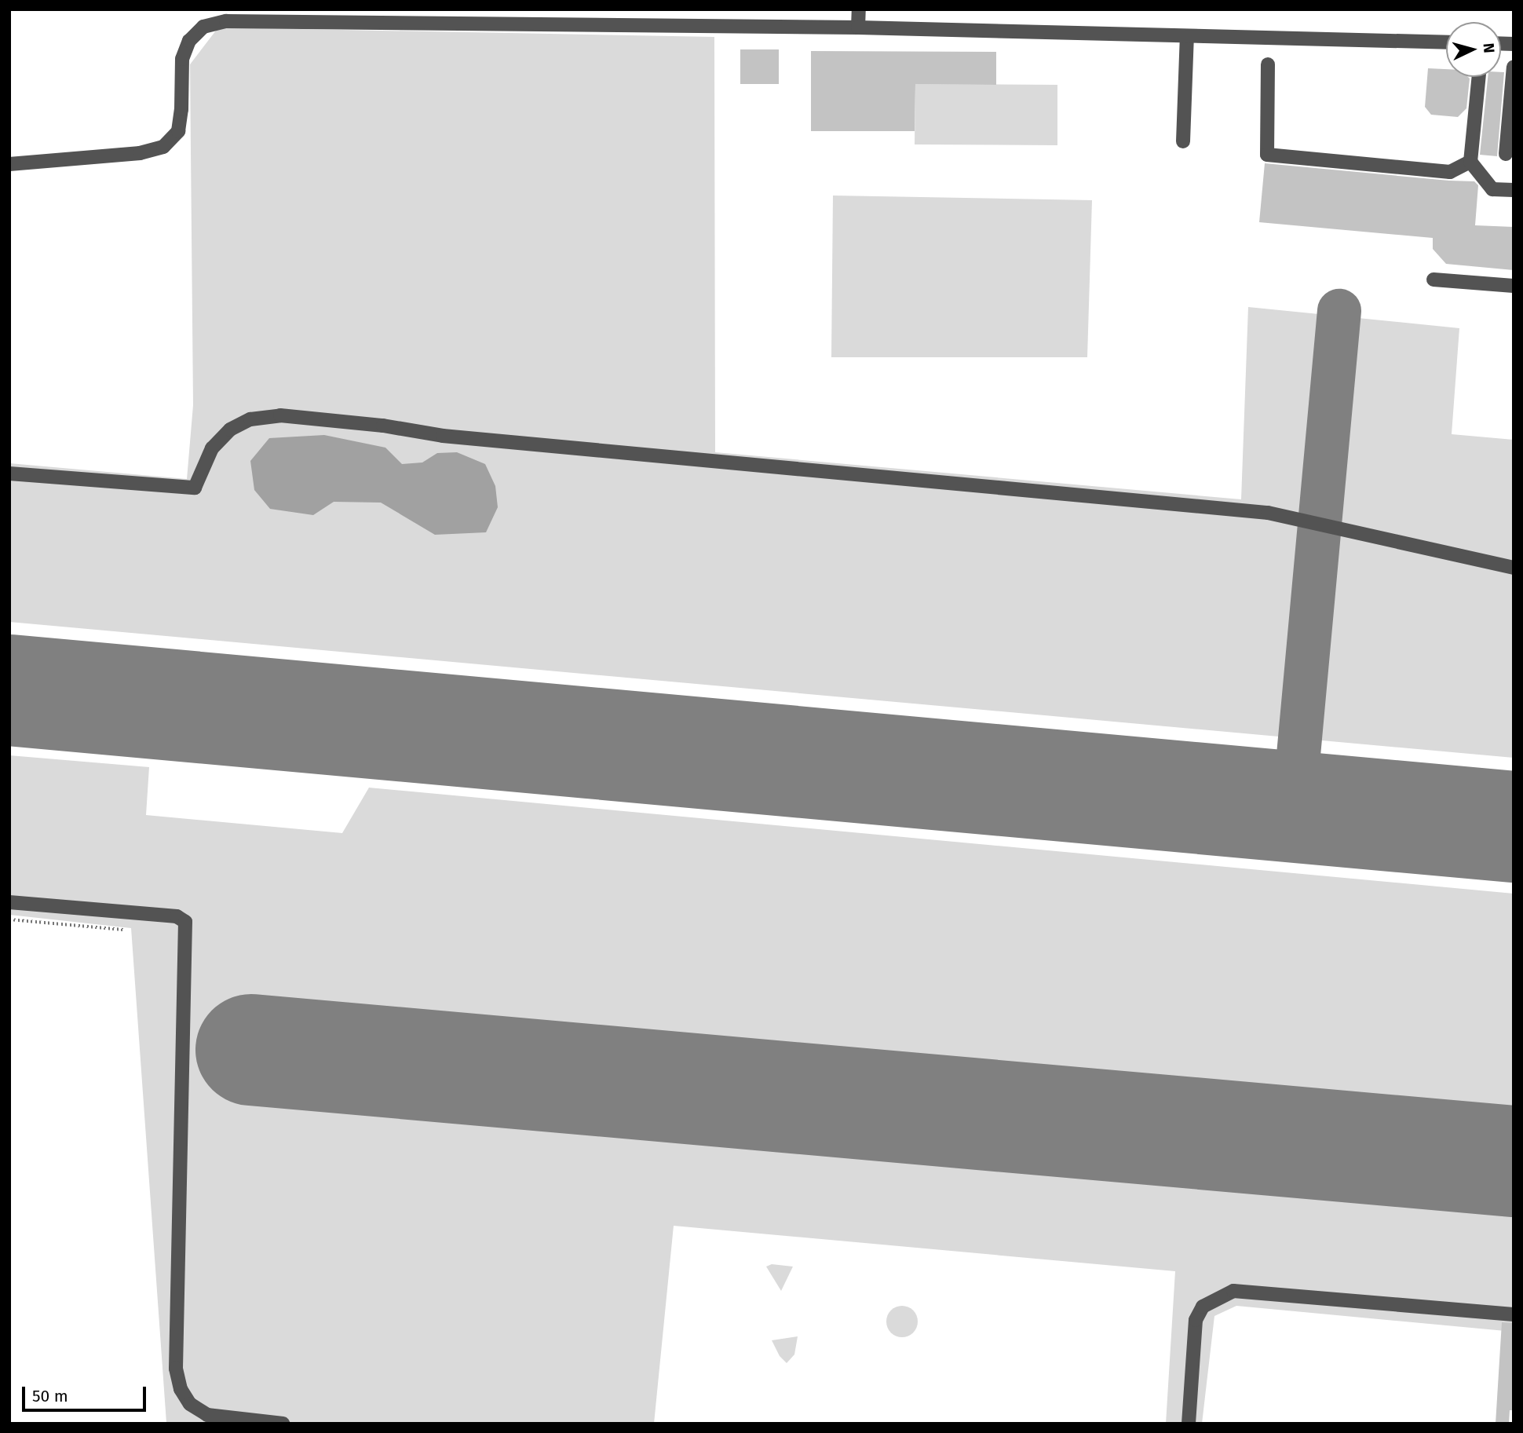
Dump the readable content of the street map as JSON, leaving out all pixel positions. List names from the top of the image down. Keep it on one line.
{"scale_bar":"50 m","north":"right"}
